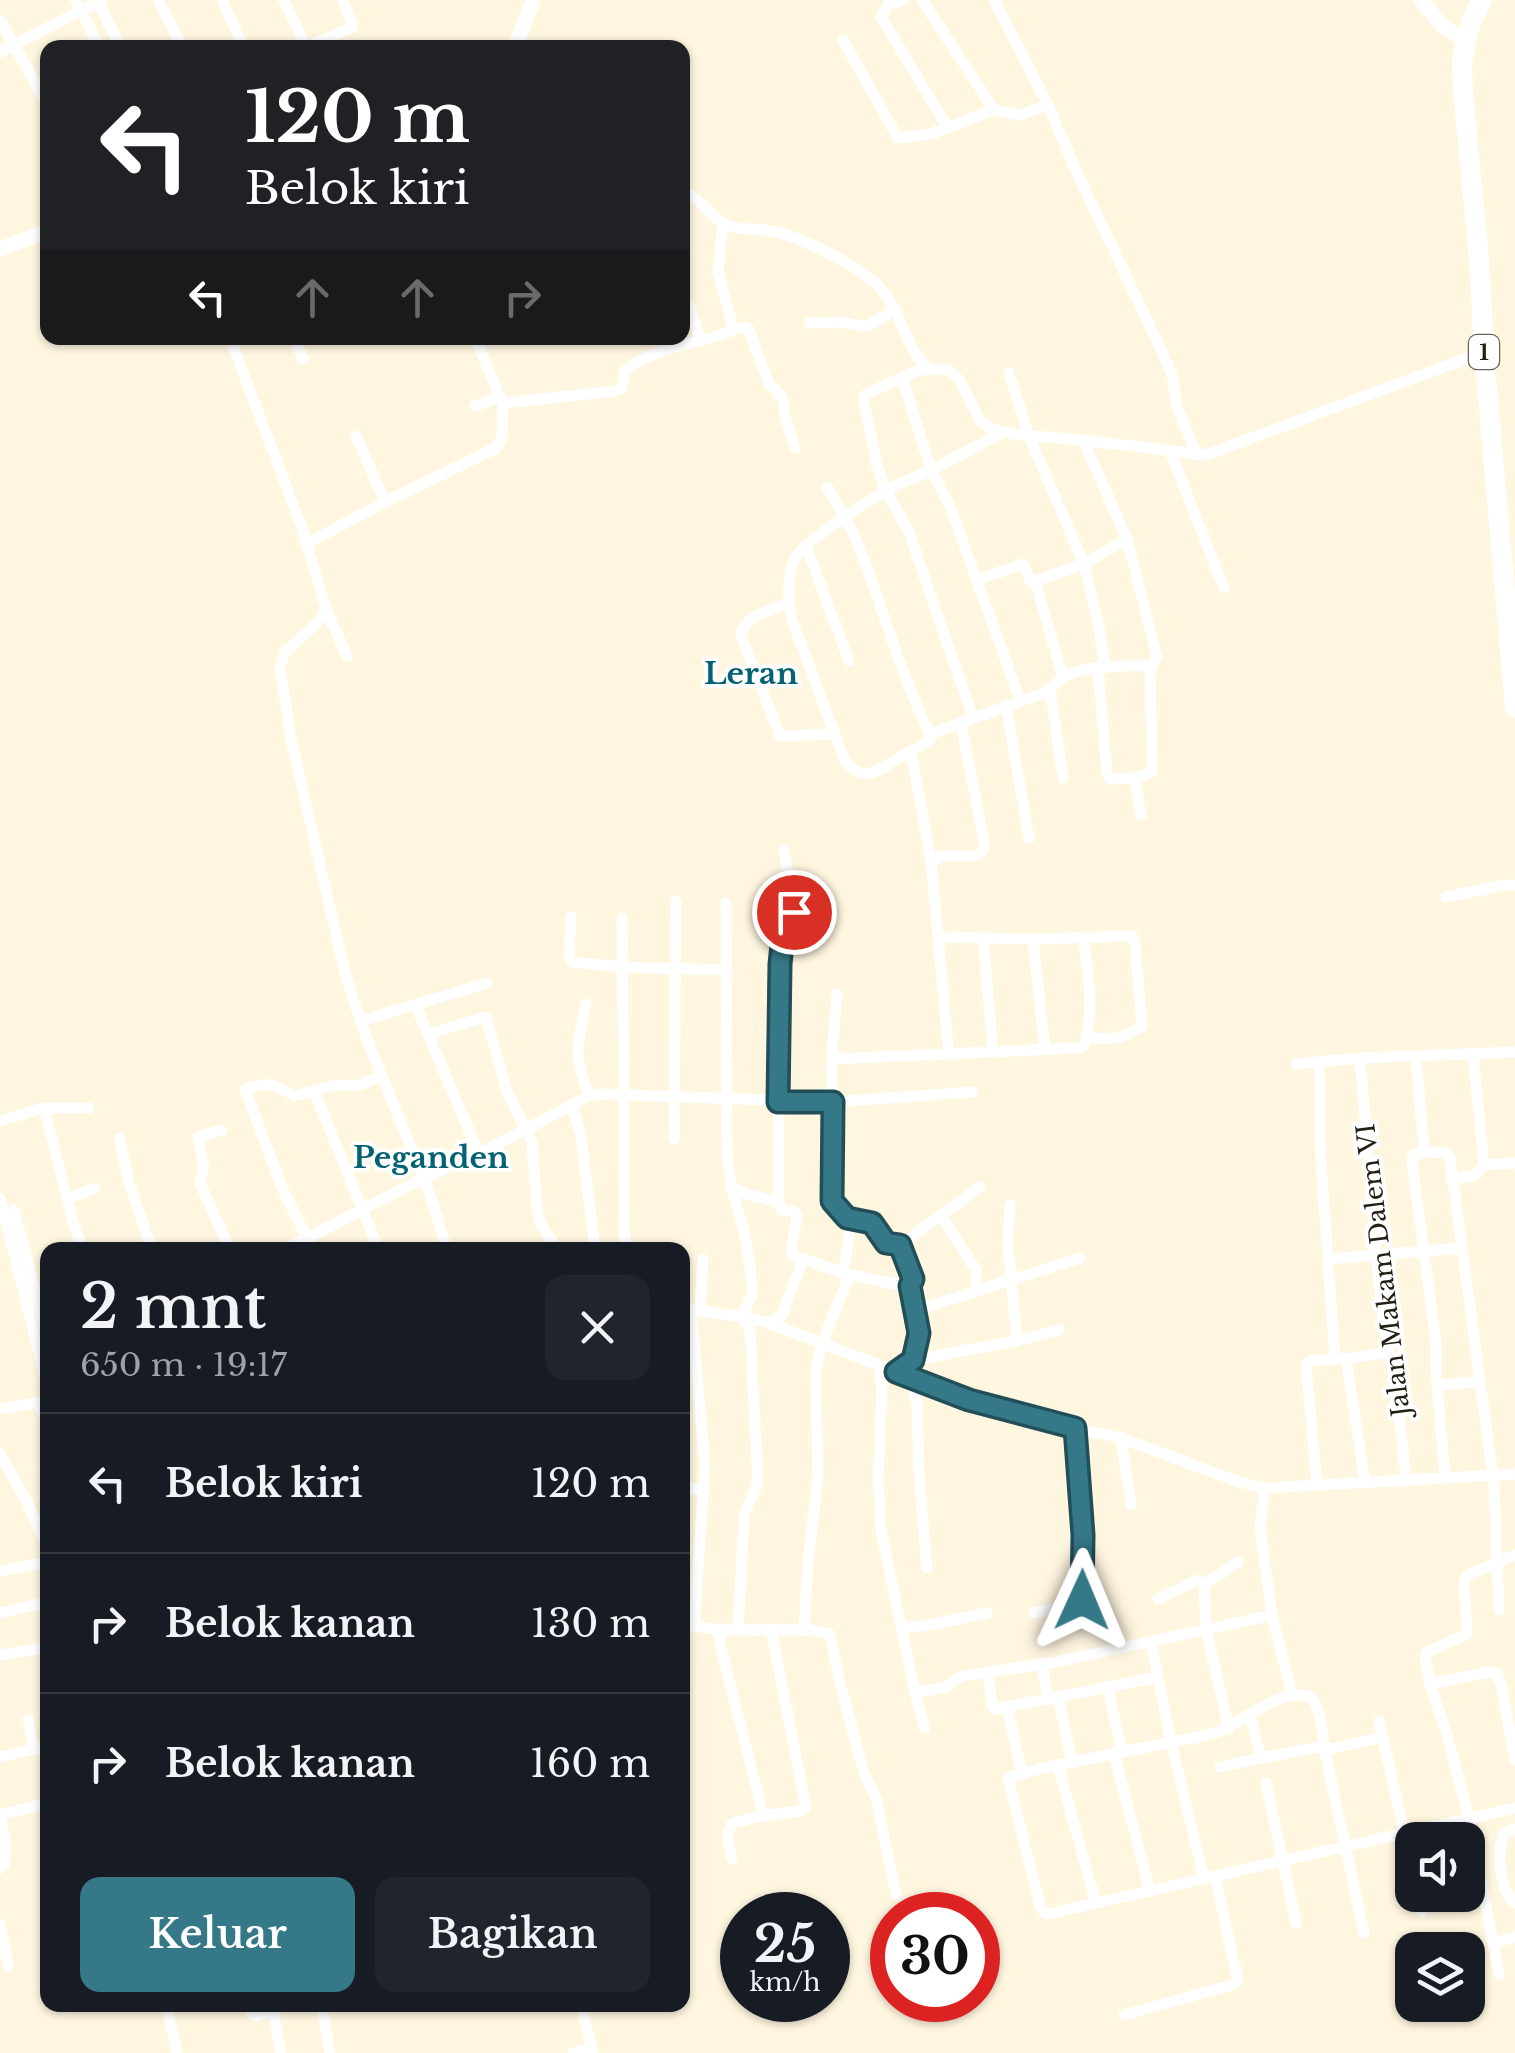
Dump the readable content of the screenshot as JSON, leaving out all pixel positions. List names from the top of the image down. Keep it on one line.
{"streets":{"highway":["1"],"street":["Jalan Makam Dalem VI"]},"districts":["Leran","Peganden"],"page":{"turn":["120 m","Belok kiri"],"heading":["2 mnt","650 m · 19:17"],"list":[{"name":"Belok kiri","value":"120 m"},{"name":"Belok kanan","value":"130 m"},{"name":"Belok kanan","value":"160 m"}],"buttons":["Keluar","Bagikan"],"speed":"25 km/h","limit":"30"}}
